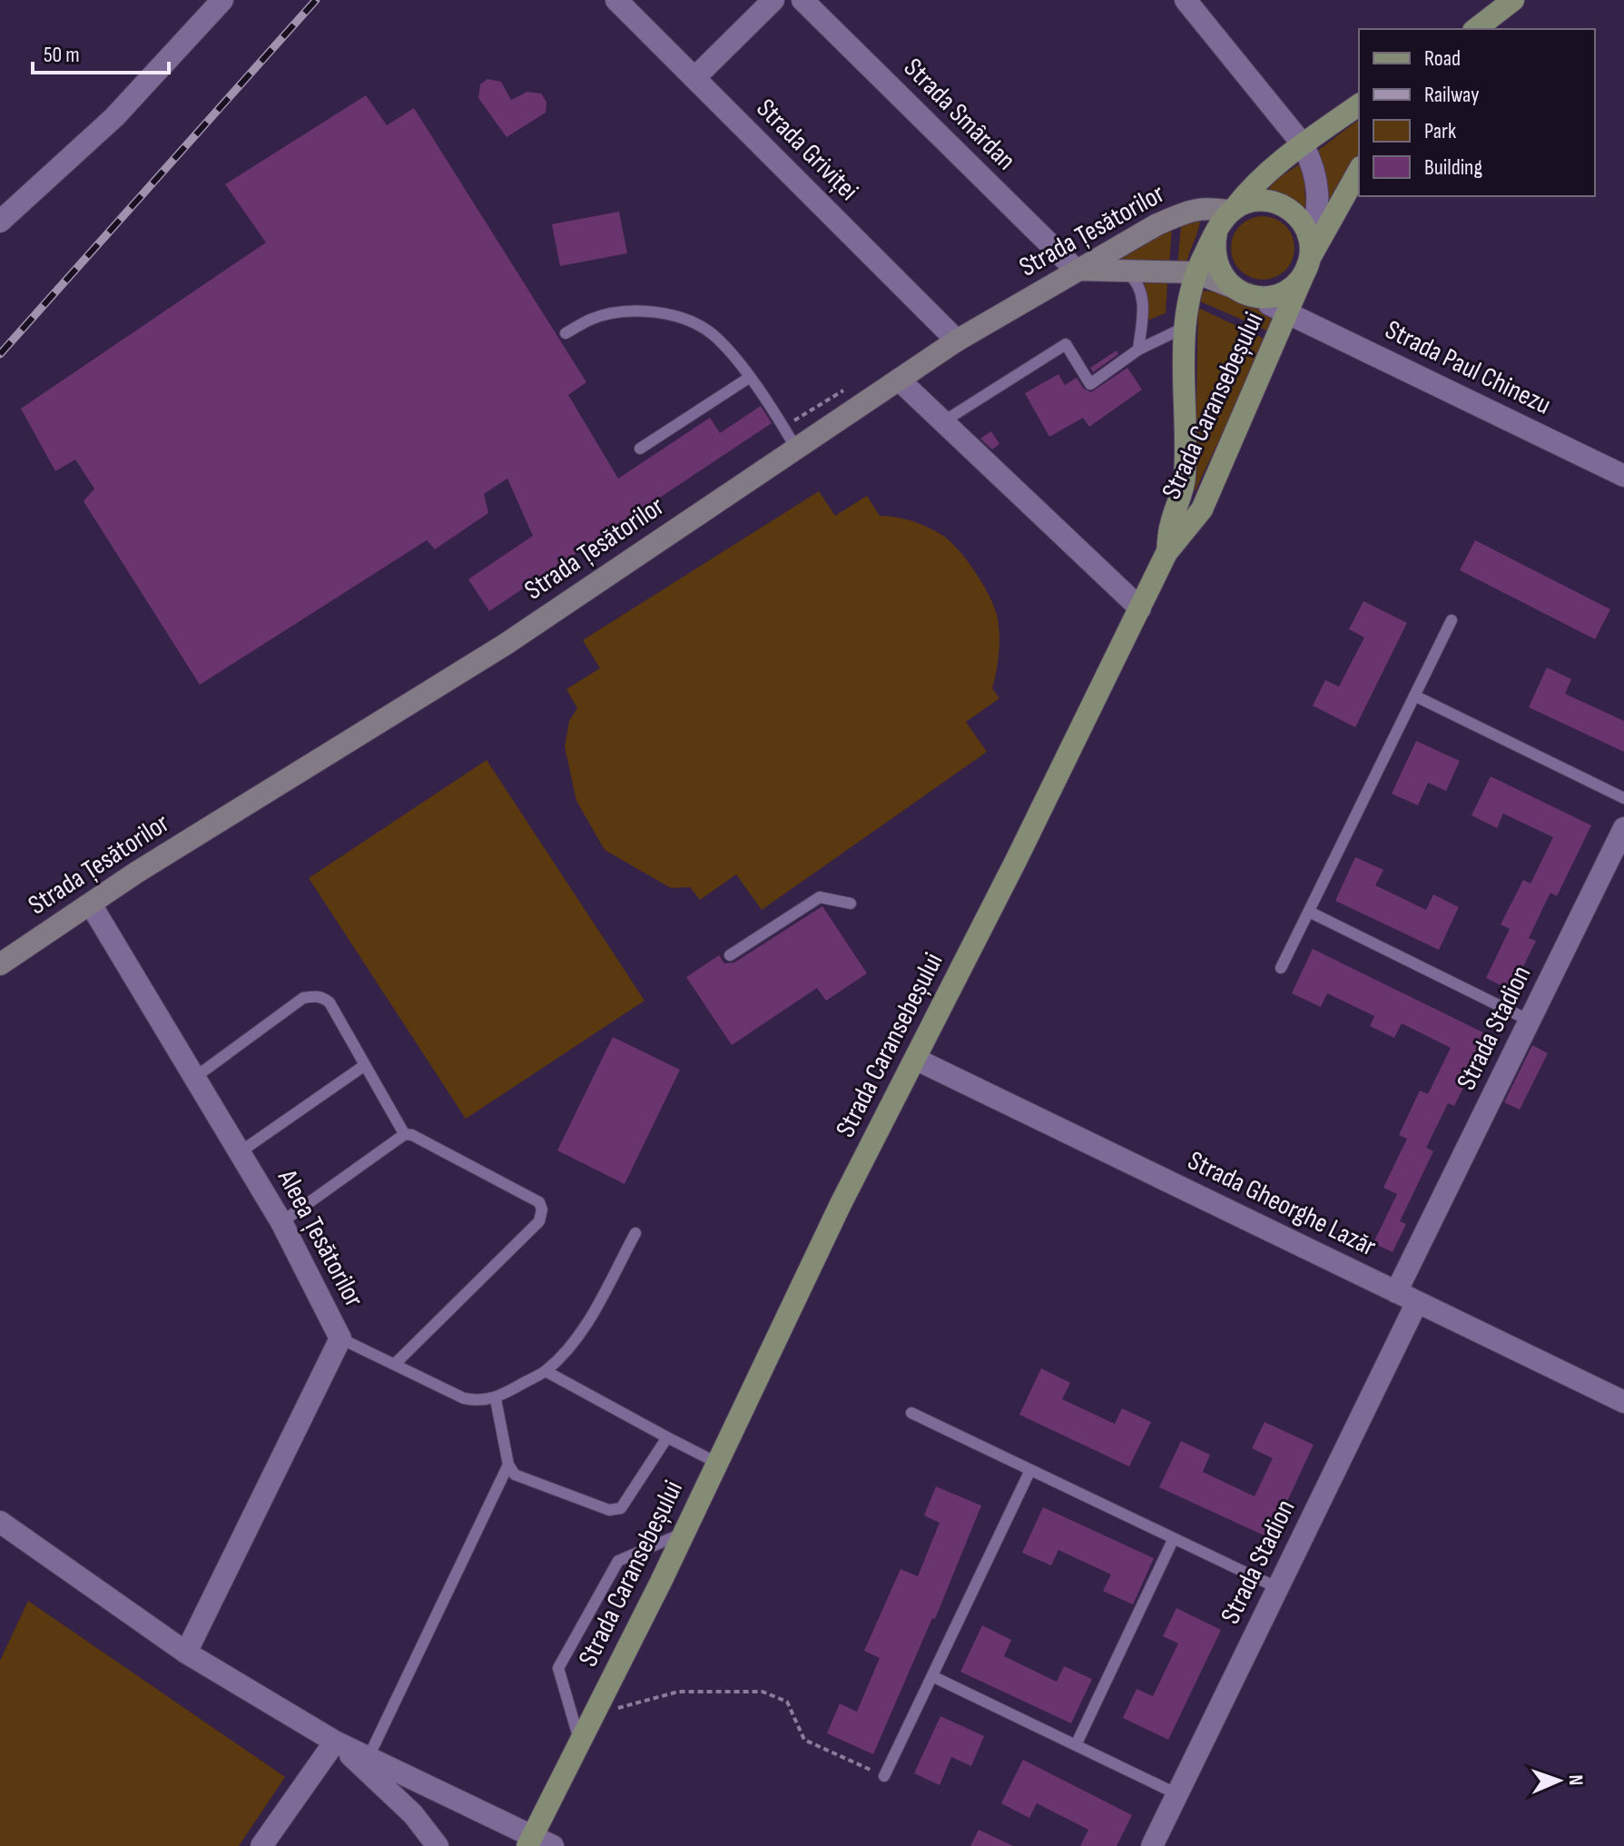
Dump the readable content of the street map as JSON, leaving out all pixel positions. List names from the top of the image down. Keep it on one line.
{"streets":{"main road":["Strada Țesătorilor","Strada Caransebeșului"],"street":["Strada Smârdan","Strada Griviței","Strada Paul Chinezu","Strada Stadion","Strada Gheorghe Lazăr","Aleea Țesătorilor"]},"crossings":[["Strada Smârdan","Strada Țesătorilor"],["Strada Griviței","Strada Țesătorilor"],["Strada Țesătorilor","Strada Paul Chinezu"],["Strada Țesătorilor","Strada Caransebeșului"],["Strada Țesătorilor","Aleea Țesătorilor"],["Strada Paul Chinezu","Strada Caransebeșului"],["Strada Caransebeșului","Strada Gheorghe Lazăr"],["Strada Stadion","Strada Gheorghe Lazăr"]],"legend":["Road","Railway","Park","Building"],"scale_bar":"50 m","north":"right"}
